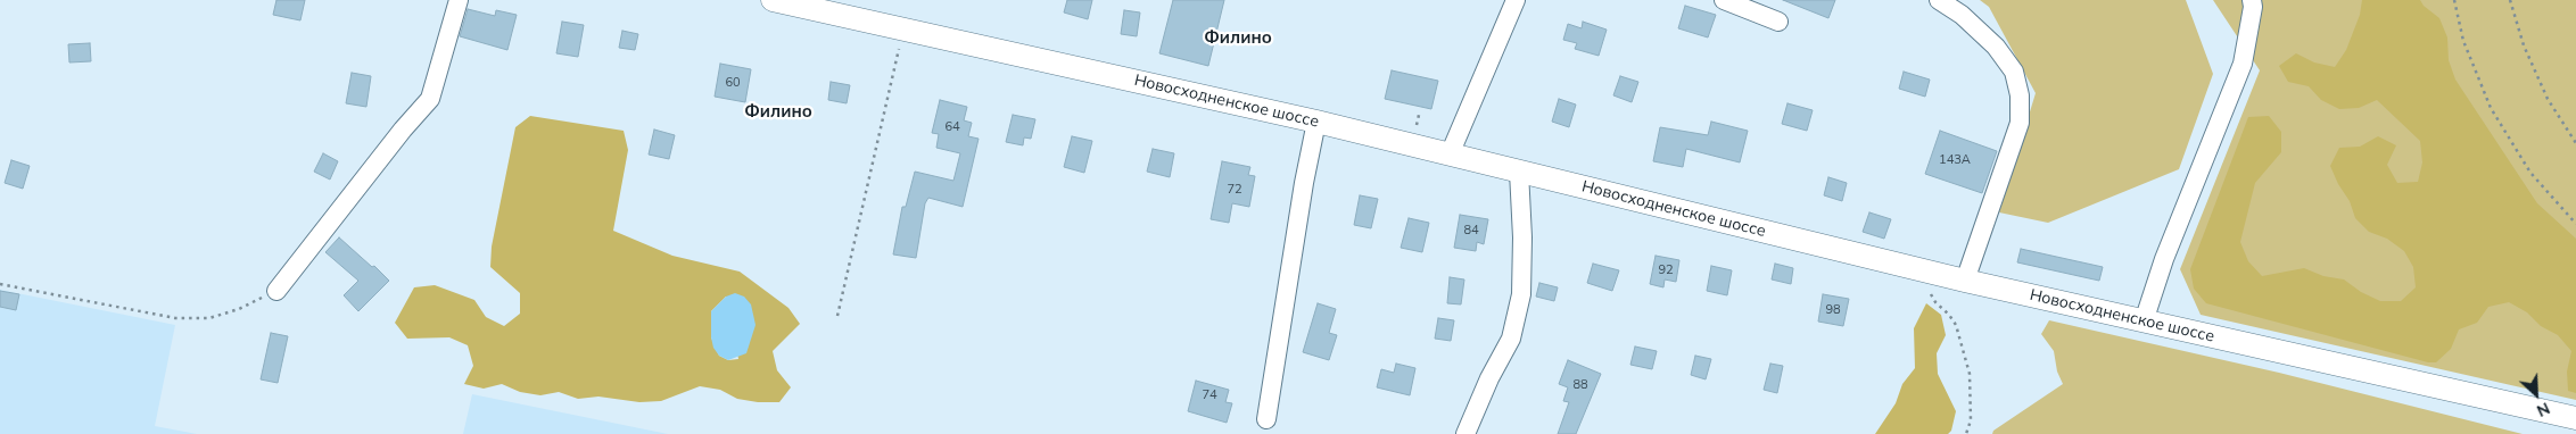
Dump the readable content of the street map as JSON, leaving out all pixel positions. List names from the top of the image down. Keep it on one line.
{"streets":{"main road":["Новосходненское шоссе"]},"districts":["Филино","Филино"],"house_numbers":["60","64","143А","72","84","92","98","88","74"],"north":"bottom right"}
